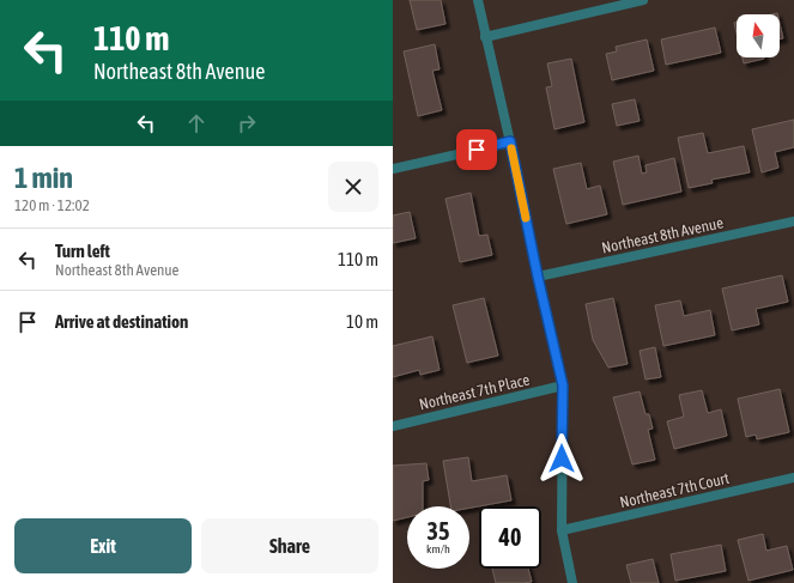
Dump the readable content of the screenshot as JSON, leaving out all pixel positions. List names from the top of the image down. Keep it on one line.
{"streets":{"street":["Northeast 8th Avenue","Northeast 7th Place","Northeast 7th Court"]},"north":"top","page":{"turn":["110 m","Northeast 8th Avenue"],"heading":["1 min","120 m · 12:02"],"list":[{"name":"Turn left","note":"Northeast 8th Avenue","value":"110 m"},{"name":"Arrive at destination","value":"10 m"}],"speed":"35 km/h","limit":"40","buttons":["Exit","Share"]}}
